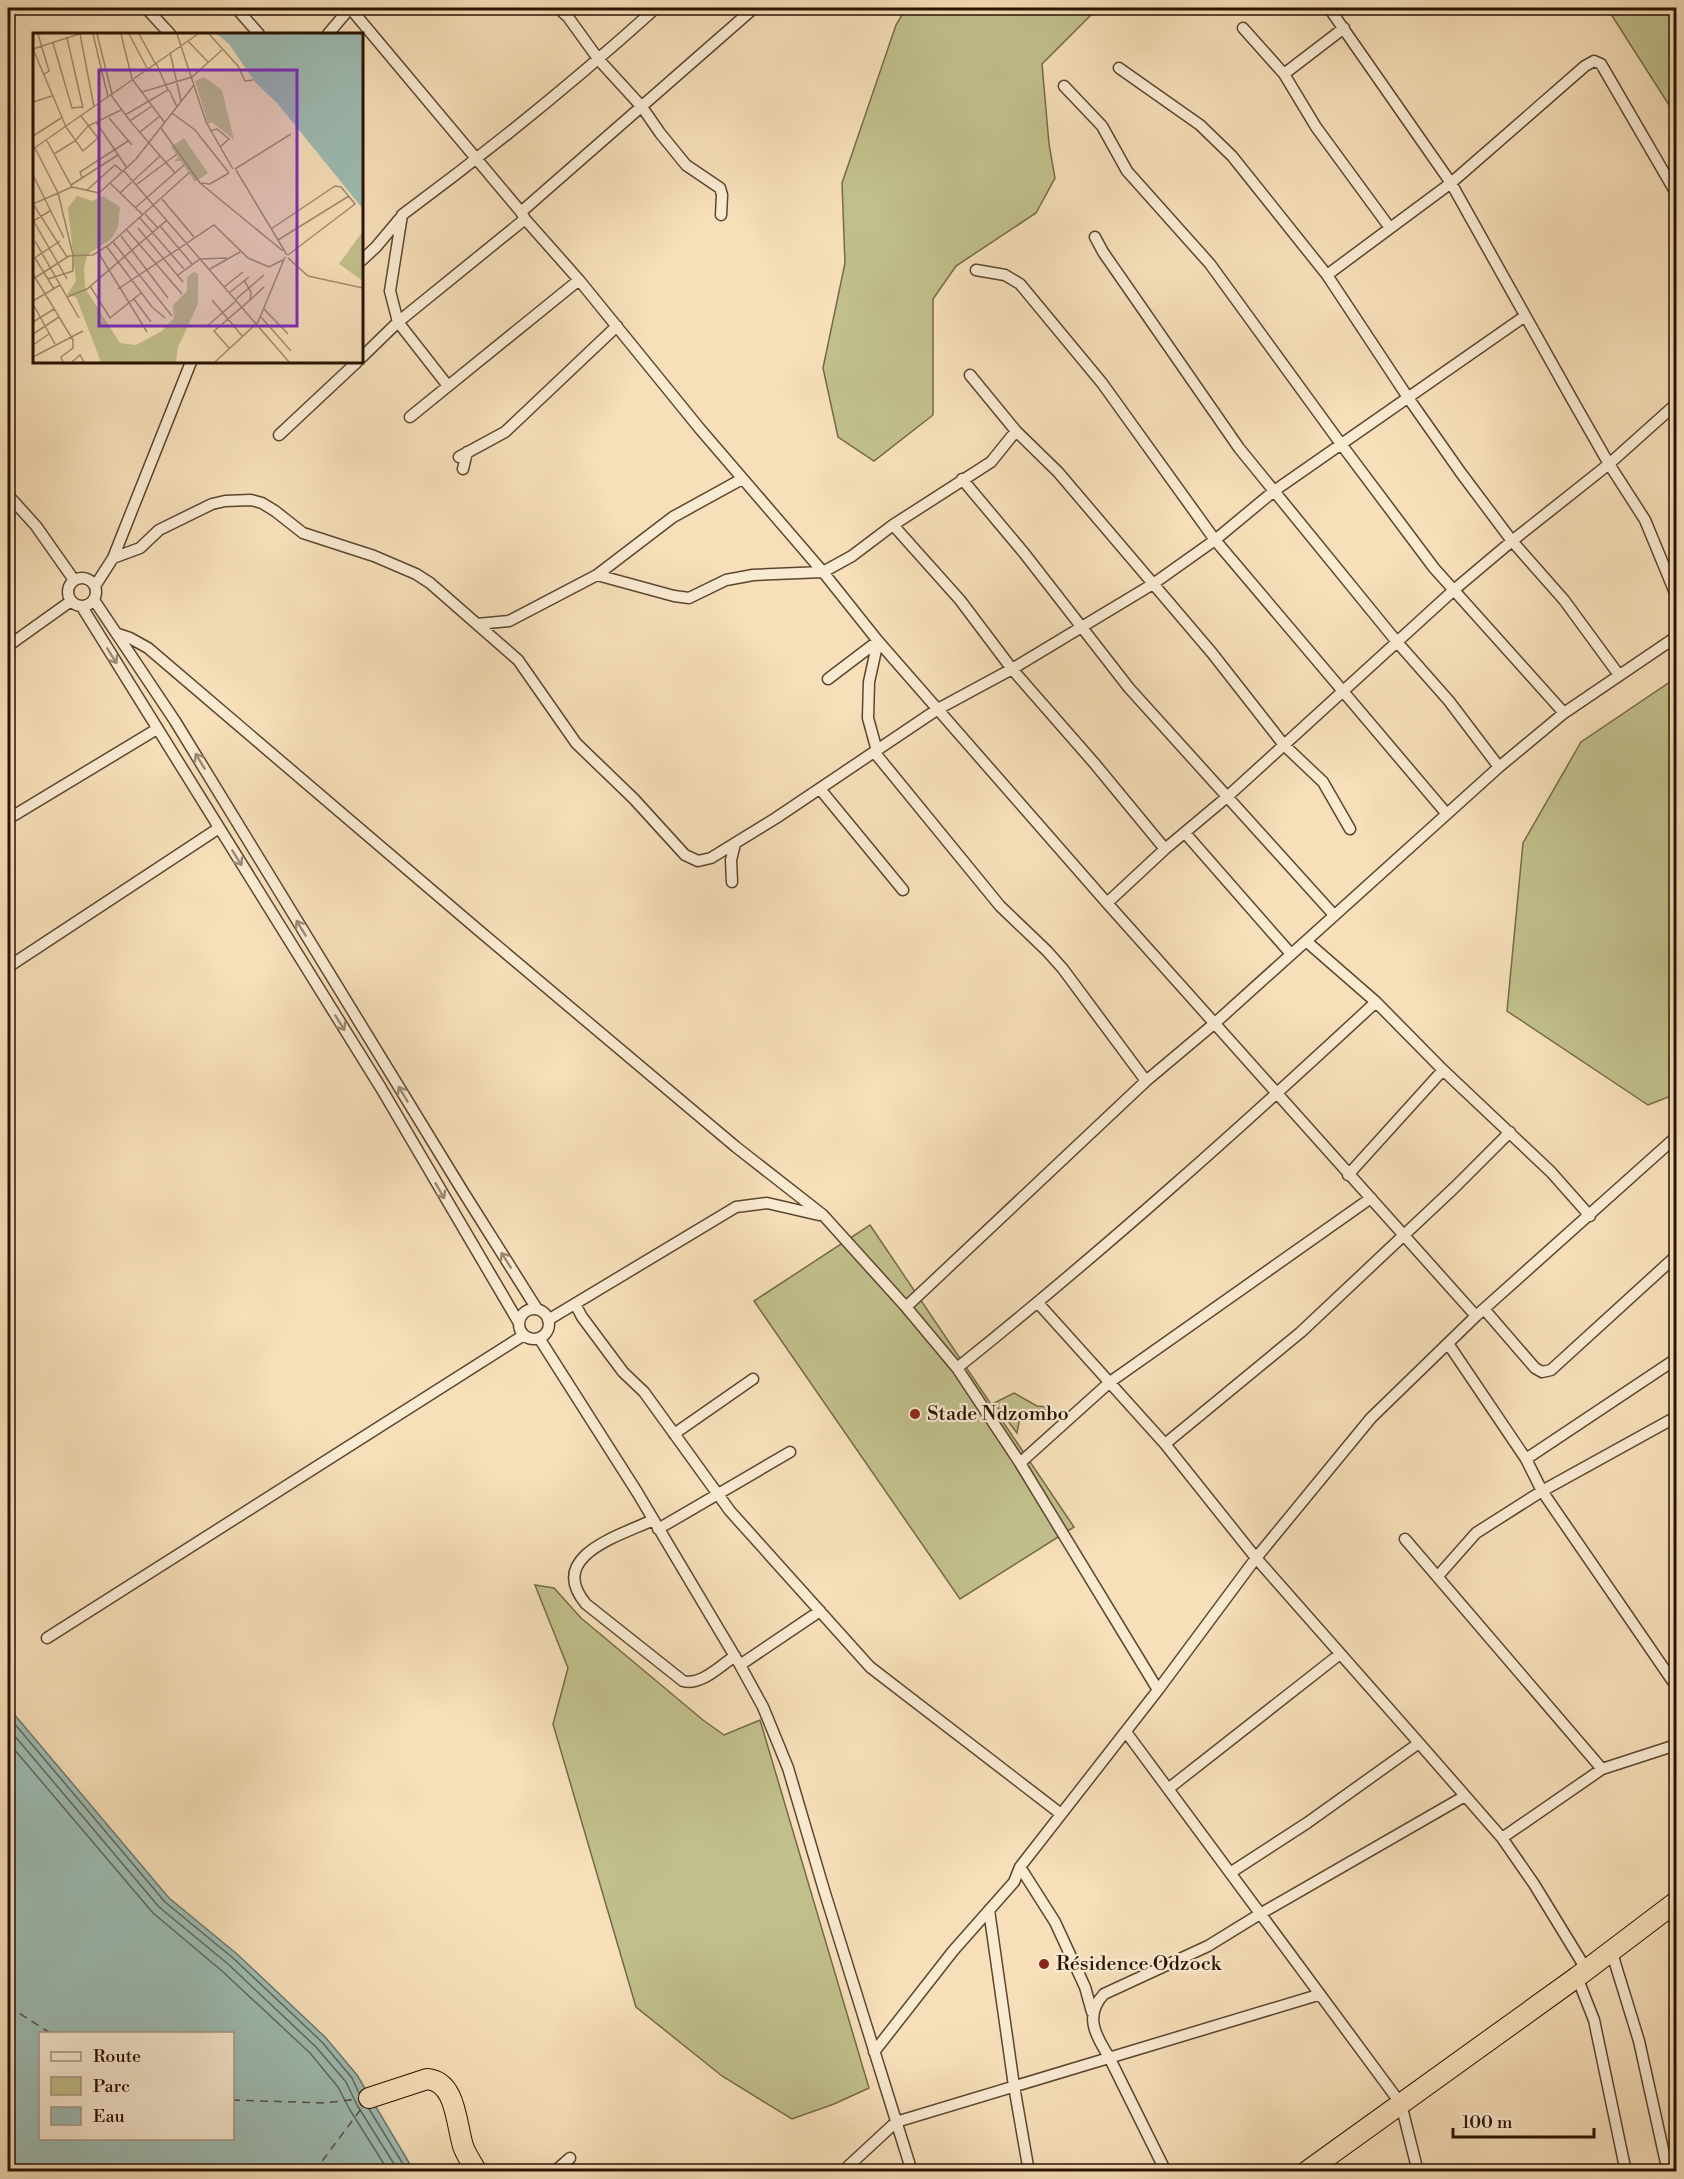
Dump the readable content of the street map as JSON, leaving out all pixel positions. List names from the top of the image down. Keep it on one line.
{"places":["Stade Ndzombo","Résidence Odzock"],"legend":["Route","Parc","Eau"],"scale_bar":"100 m"}
